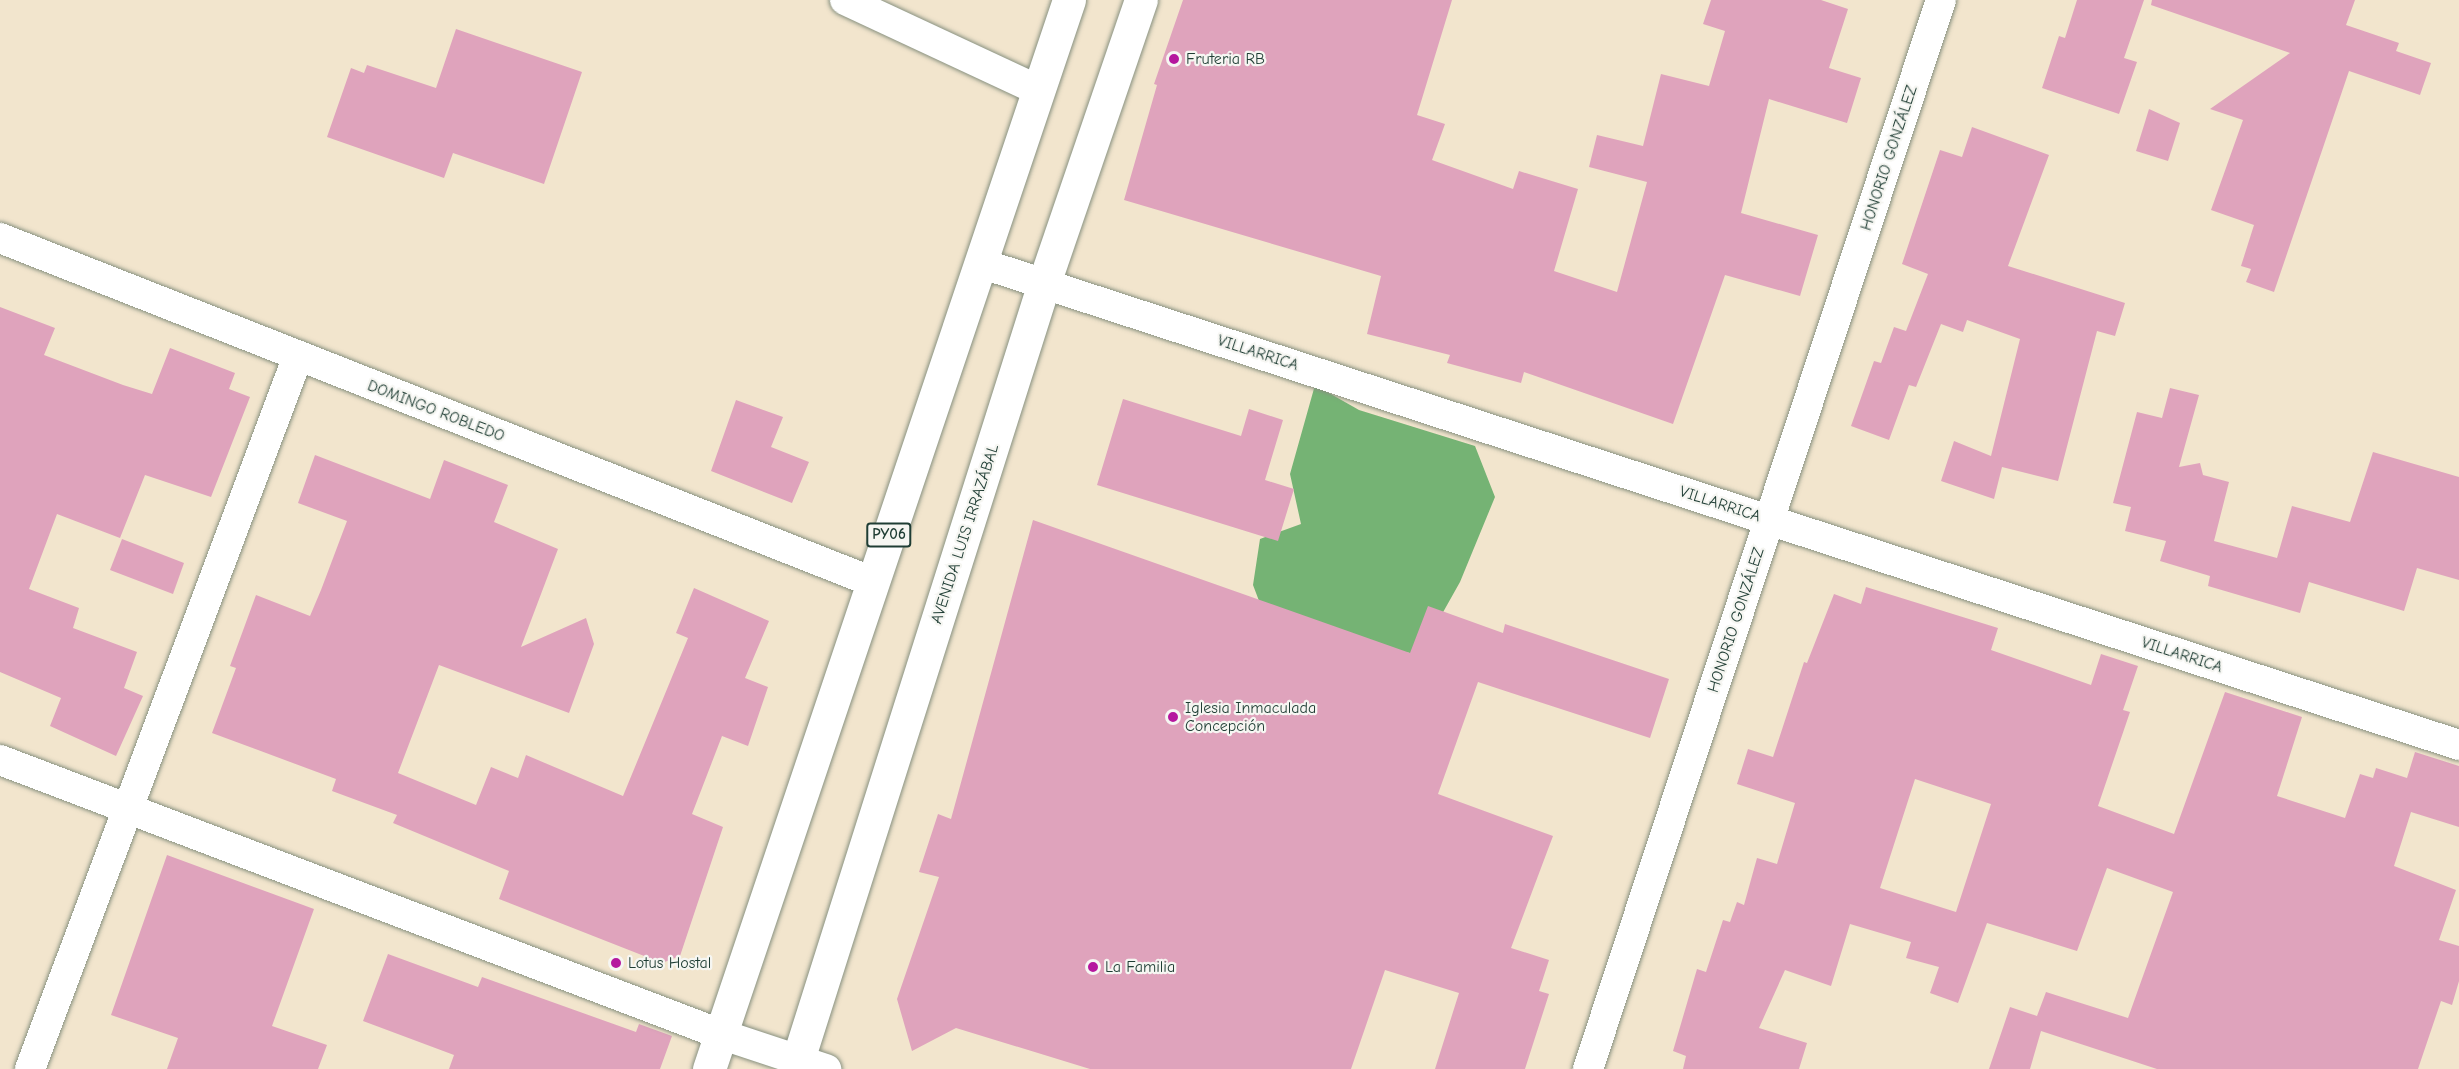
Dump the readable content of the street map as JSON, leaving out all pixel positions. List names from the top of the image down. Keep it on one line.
{"streets":{"highway":["AVENIDA LUIS IRRAZÁBAL","PY06"],"street":["HONORIO GONZÁLEZ","VILLARRICA","DOMINGO ROBLEDO"]},"crossings":[["HONORIO GONZÁLEZ","VILLARRICA"],["VILLARRICA","AVENIDA LUIS IRRAZÁBAL"],["VILLARRICA","PY06"],["DOMINGO ROBLEDO","PY06"]],"places":["Fruteria RB","Iglesia Inmaculada Concepción","Lotus Hostal","La Familia"]}
